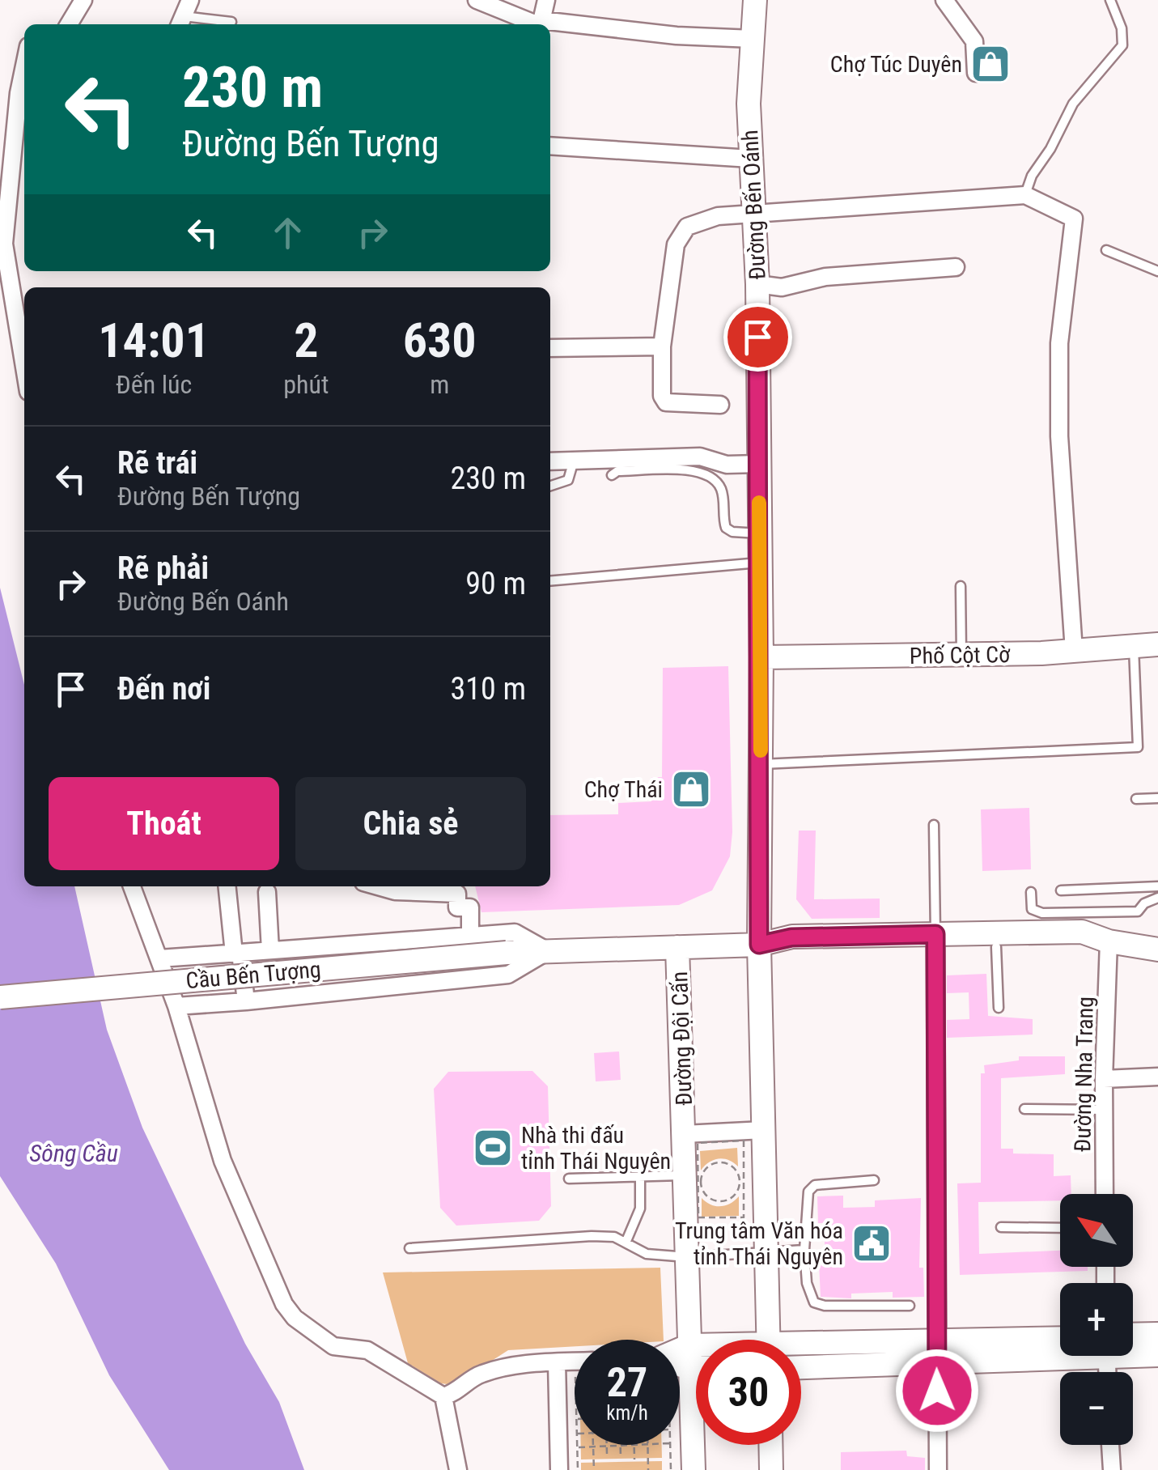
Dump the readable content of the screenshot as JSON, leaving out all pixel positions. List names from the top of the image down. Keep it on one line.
{"streets":{"street":["Đường Bến Oánh","Phố Cột Cờ","Cầu Bến Tượng","Đường Đội Cấn","Đường Nha Trang"]},"crossings":[["Đường Bến Oánh","Phố Cột Cờ"],["Đường Bến Oánh","Cầu Bến Tượng"],["Cầu Bến Tượng","Đường Đội Cấn"]],"water":["Sông Cầu"],"places":{"shop":["Chợ Túc Duyên","Chợ Thái"],"sports":["Nhà thi đấu tỉnh Thái Nguyên"],"public building":["Trung tâm Văn hóa tỉnh Thái Nguyên"]},"north":"top left","page":{"turn":["230 m","Đường Bến Tượng"],"eta":["14:01","Đến lúc","2","phút","630","m"],"list":[{"name":"Rẽ trái","note":"Đường Bến Tượng","value":"230 m"},{"name":"Rẽ phải","note":"Đường Bến Oánh","value":"90 m"},{"name":"Đến nơi","value":"310 m"}],"buttons":["Thoát","Chia sẻ"],"map_buttons":["+","−"],"speed":"27 km/h","limit":"30"}}
